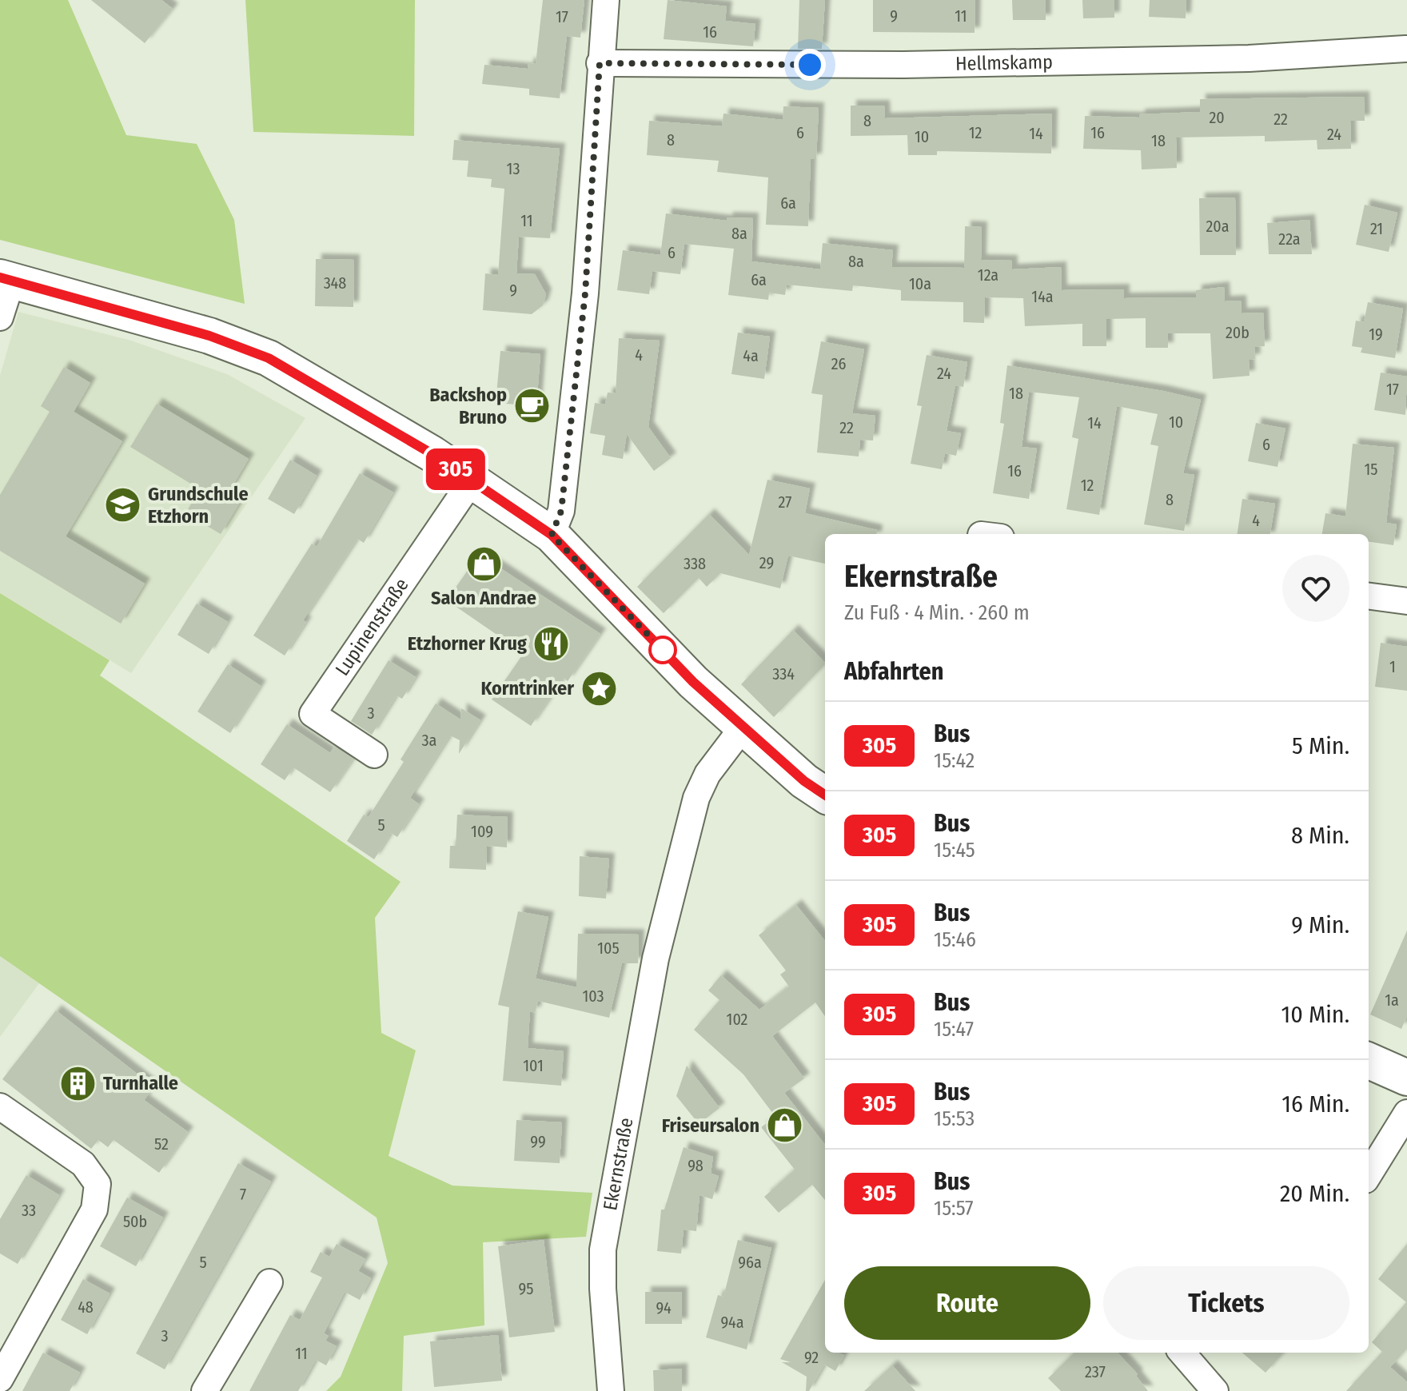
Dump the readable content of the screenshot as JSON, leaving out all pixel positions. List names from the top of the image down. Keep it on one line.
{"streets":{"street":["Hellmskamp","Lupinenstraße","Ekernstraße"]},"places":{"cafe":["Backshop Bruno"],"school or university":["Grundschule Etzhorn"],"shop":["Salon Andrae","Friseursalon"],"restaurant":["Etzhorner Krug"],"place":["Korntrinker"],"building":["Turnhalle"]},"lines":["bus line 305"],"house_numbers":["9","11","17","16","20","22","8","6","12","16","14","24","10","8","18","13","6a","11","20a","21","8a","22a","6","8a","12a","6a","348","10a","9","14a","20b","19","4","4a","26","24","17","18","10","14","22","6","15","16","12","8","27","4","29","338","1","334","3","3a","5","109","105","103","1a","102","101","99","52","98","7","33","50b","5","96a","95","48","94","94a","3","11","92","237"],"page":{"on_map":"305","heading":[["Ekernstraße","Zu Fuß · 4 Min. · 260 m"],"Abfahrten"],"list":[{"mark":"305","name":"Bus","note":"15:42","value":"5 Min."},{"mark":"305","name":"Bus","note":"15:45","value":"8 Min."},{"mark":"305","name":"Bus","note":"15:46","value":"9 Min."},{"mark":"305","name":"Bus","note":"15:47","value":"10 Min."},{"mark":"305","name":"Bus","note":"15:53","value":"16 Min."},{"mark":"305","name":"Bus","note":"15:57","value":"20 Min."}],"buttons":["Route","Tickets"]}}
